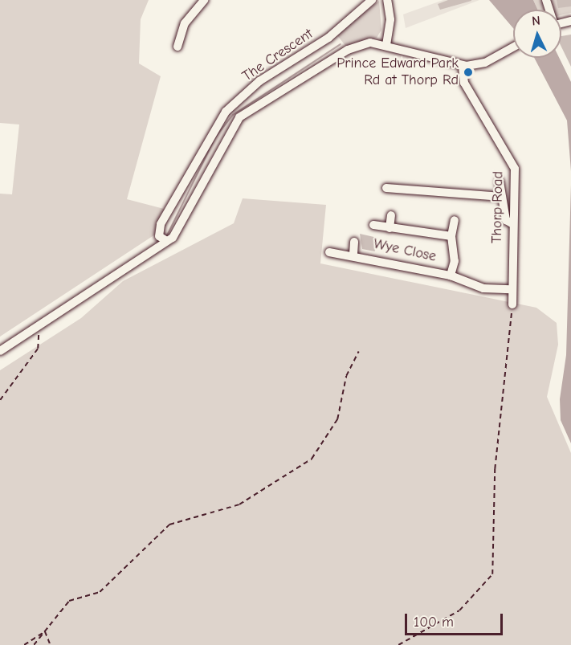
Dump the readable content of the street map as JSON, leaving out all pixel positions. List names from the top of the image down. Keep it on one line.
{"streets":{"street":["The Crescent","Thorp Road","Wye Close"]},"crossings":[["The Crescent","Thorp Road"],["Thorp Road","Wye Close"]],"places":["Prince Edward Park Rd at Thorp Rd"],"scale_bar":"100 m","north":"top"}
